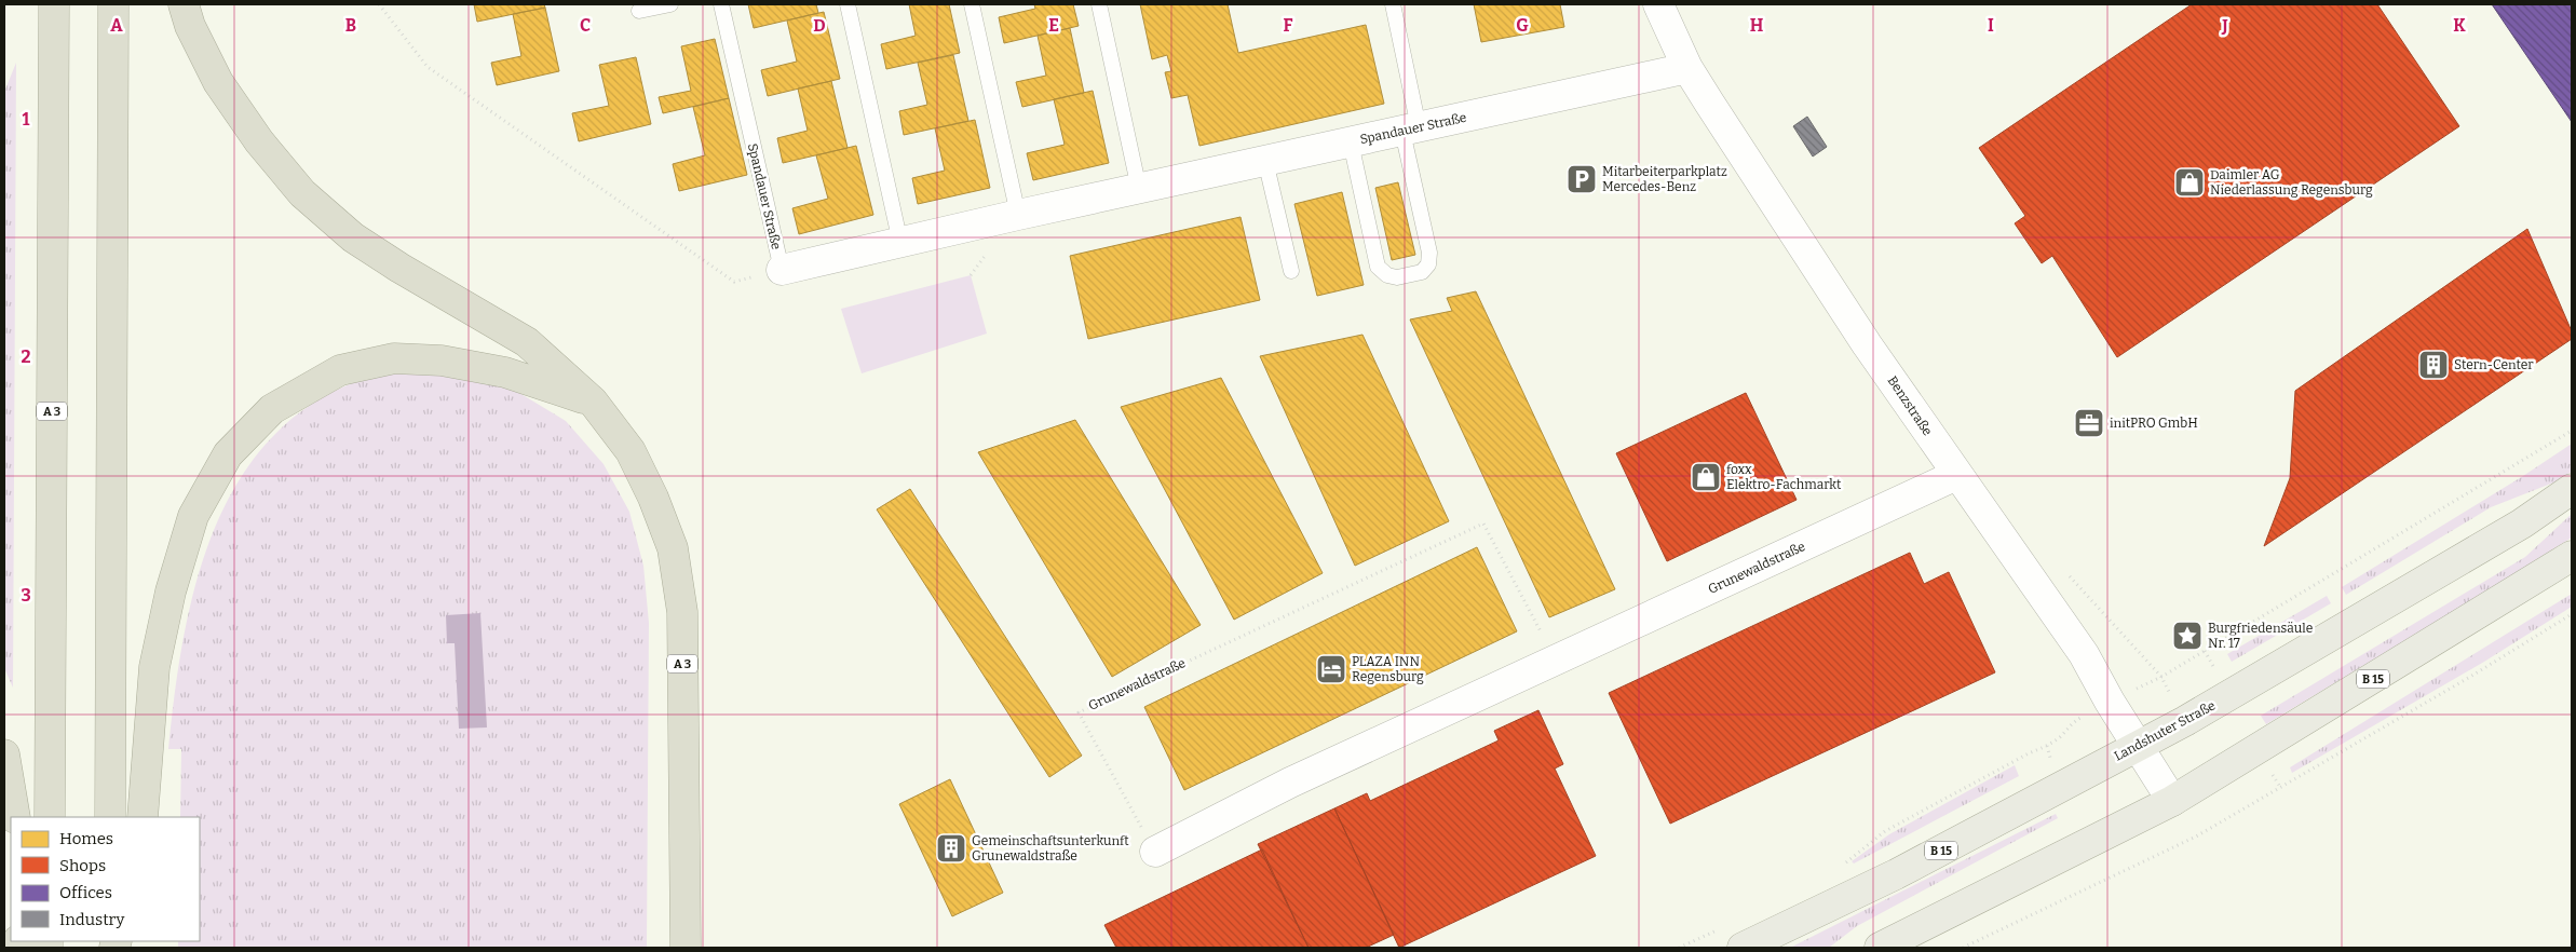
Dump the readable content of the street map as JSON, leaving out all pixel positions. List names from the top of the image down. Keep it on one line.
{"streets":{"highway":["A 3"],"main road":["B 15","Landshuter Straße"],"street":["Spandauer Straße","Benzstraße","Grunewaldstraße"]},"crossings":[["Spandauer Straße","Benzstraße"],["Benzstraße","Grunewaldstraße"],["Benzstraße","B 15"],["Benzstraße","Landshuter Straße"]],"places":{"parking":["Mitarbeiterparkplatz Mercedes-Benz"],"shop":["Daimler AG Niederlassung Regensburg","foxx Elektro-Fachmarkt"],"building":["Stern-Center","Gemeinschaftsunterkunft Grunewaldstraße"],"office":["initPRO GmbH"],"place":["Burgfriedensäule Nr. 17"],"hotel":["PLAZA INN Regensburg"]},"legend":["Homes","Shops","Offices","Industry"],"grid":{"columns":["A","B","C","D","E","F","G","H","I","J","K"],"rows":["1","2","3"]}}
